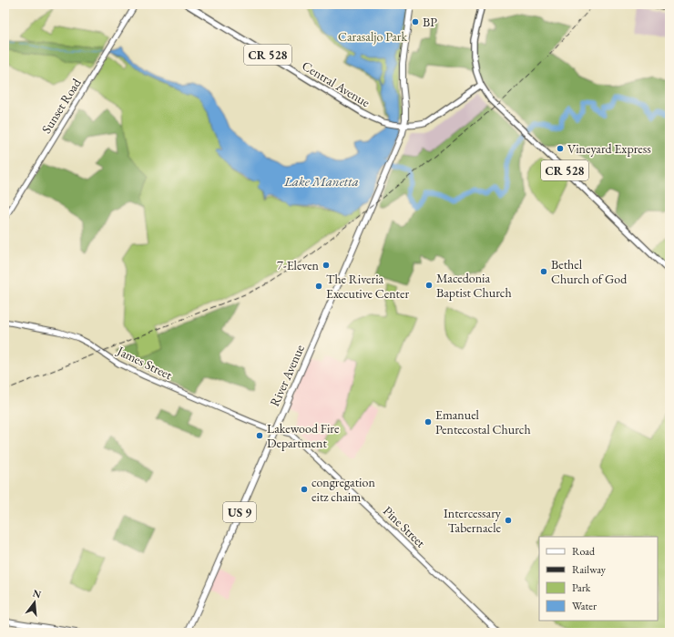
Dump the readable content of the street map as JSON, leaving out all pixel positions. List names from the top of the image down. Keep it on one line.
{"streets":{"highway":["River Avenue","US 9"],"main road":["CR 528","Central Avenue"],"street":["Sunset Road","James Street","Pine Street"]},"crossings":[["CR 528","Central Avenue"],["CR 528","River Avenue"],["CR 528","US 9"],["Central Avenue","River Avenue"],["Central Avenue","US 9"],["James Street","River Avenue"],["James Street","Pine Street"],["River Avenue","US 9"],["River Avenue","Pine Street"]],"water":["Lake Manetta"],"parks":["Carasaljo Park"],"places":["BP","Vineyard Express","7-Eleven","Bethel Church of God","Macedonia Baptist Church","The Riveria Executive Center","Emanuel Pentecostal Church","Lakewood Fire Department","congregation eitz chaim","Intercessary Tabernacle"],"legend":["Road","Railway","Park","Water"],"north":"top"}
